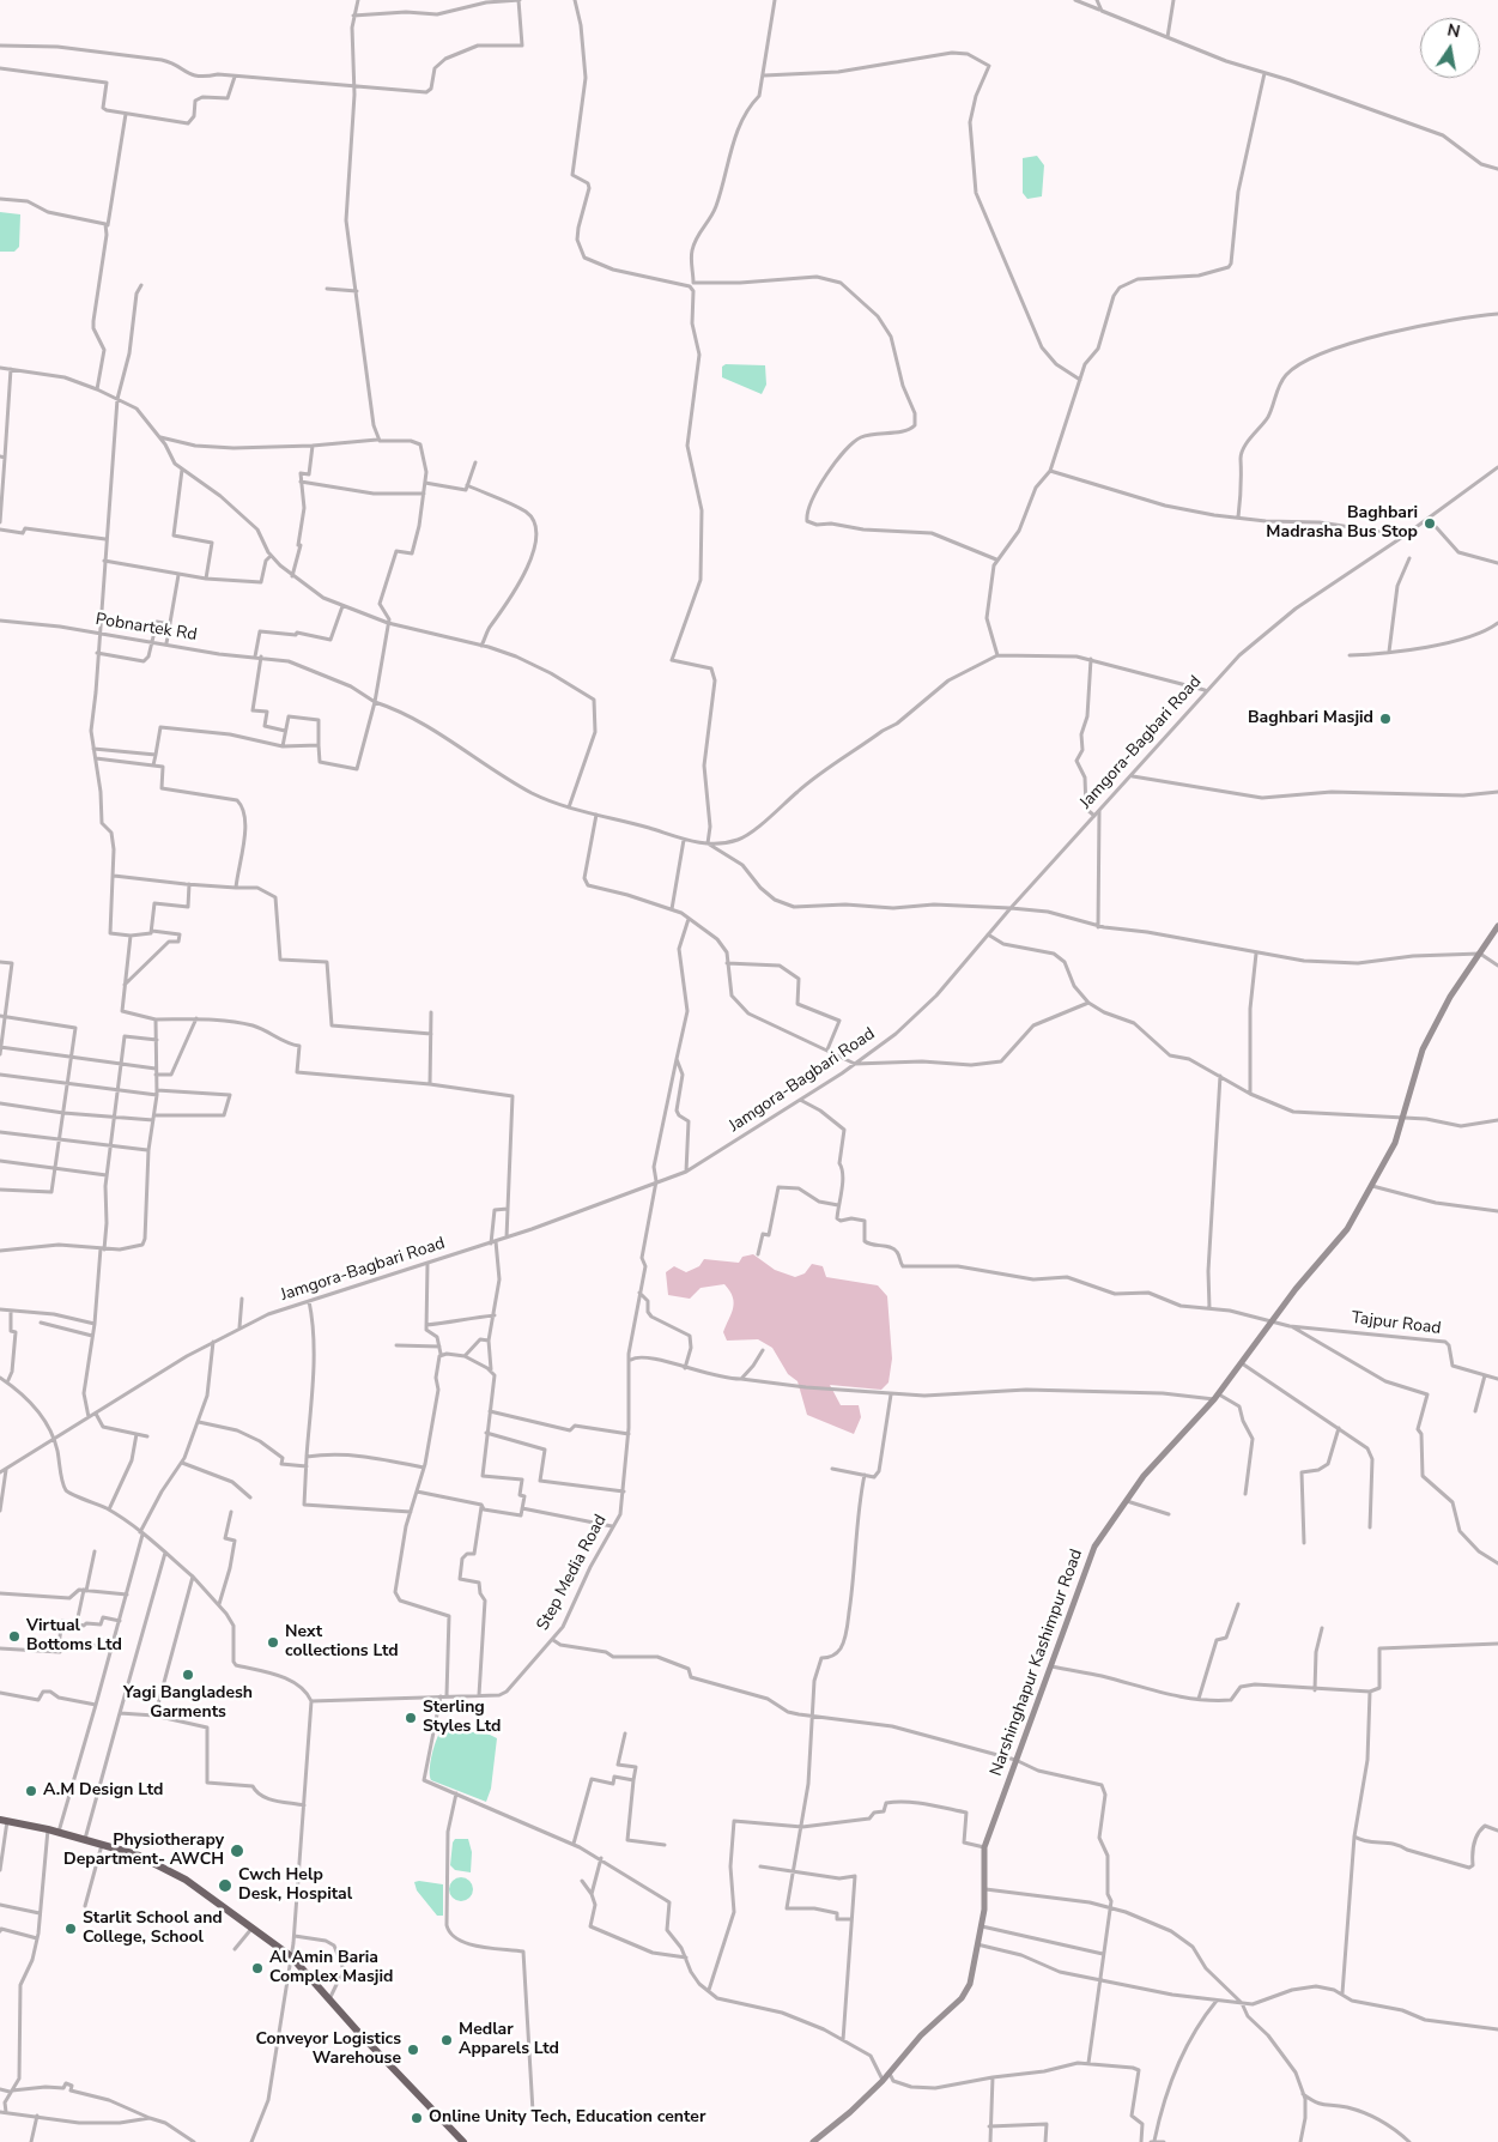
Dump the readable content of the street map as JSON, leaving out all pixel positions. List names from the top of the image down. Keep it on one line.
{"streets":{"street":["Pobnartek Rd","Jamgora-Bagbari Road","Tajpur Road","Step Media Road","Narshinghapur Kashimpur Road"]},"crossings":[["Jamgora-Bagbari Road","Step Media Road"],["Tajpur Road","Narshinghapur Kashimpur Road"]],"places":["Baghbari Madrasha Bus Stop","Baghbari Masjid","Virtual Bottoms Ltd","Next collections Ltd","Yagi Bangladesh Garments","Sterling Styles Ltd","A.M Design Ltd","Physiotherapy Department- AWCH","Cwch Help Desk, Hospital","Starlit School and College, School","Al Amin Baria Complex Masjid","Medlar Apparels Ltd","Conveyor Logistics Warehouse","Online Unity Tech, Education center"],"north":"top"}
